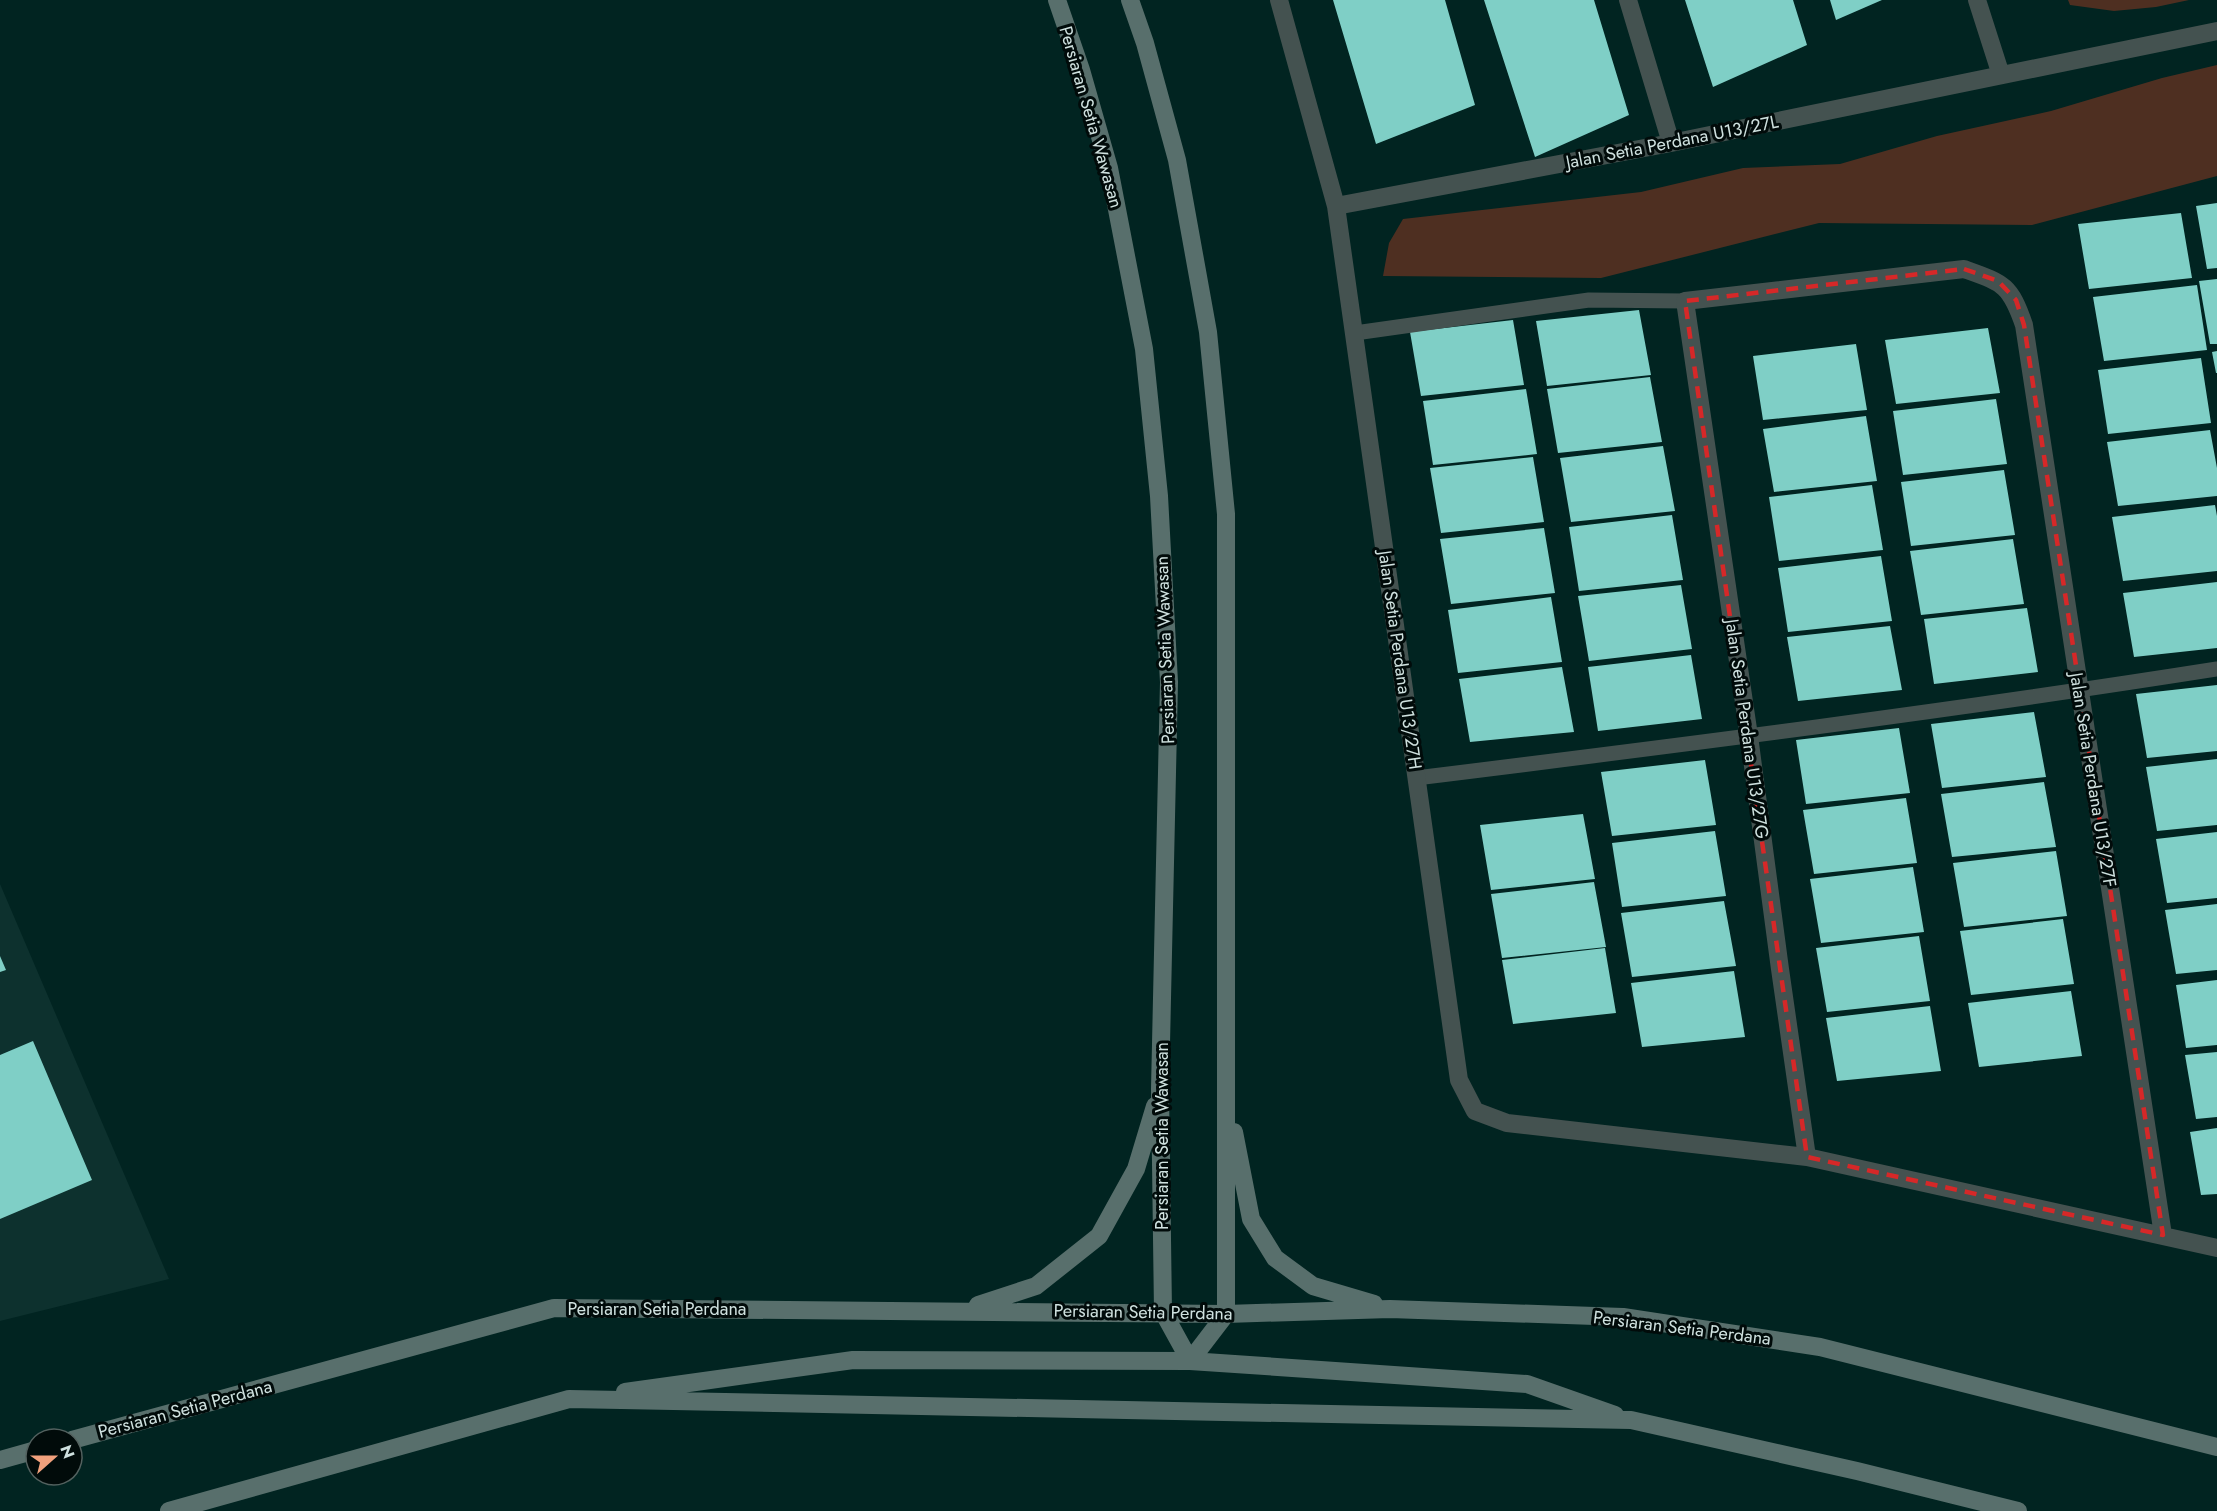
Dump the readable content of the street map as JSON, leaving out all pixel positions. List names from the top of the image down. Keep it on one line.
{"streets":{"main road":["Persiaran Setia Wawasan","Persiaran Setia Perdana"],"street":["Jalan Setia Perdana U13/27L","Jalan Setia Perdana U13/27H","Jalan Setia Perdana U13/27G","Jalan Setia Perdana U13/27F"]},"crossings":[["Persiaran Setia Wawasan","Persiaran Setia Perdana"],["Jalan Setia Perdana U13/27L","Jalan Setia Perdana U13/27H"],["Jalan Setia Perdana U13/27H","Jalan Setia Perdana U13/27G"],["Jalan Setia Perdana U13/27G","Jalan Setia Perdana U13/27F"]],"north":"right"}
